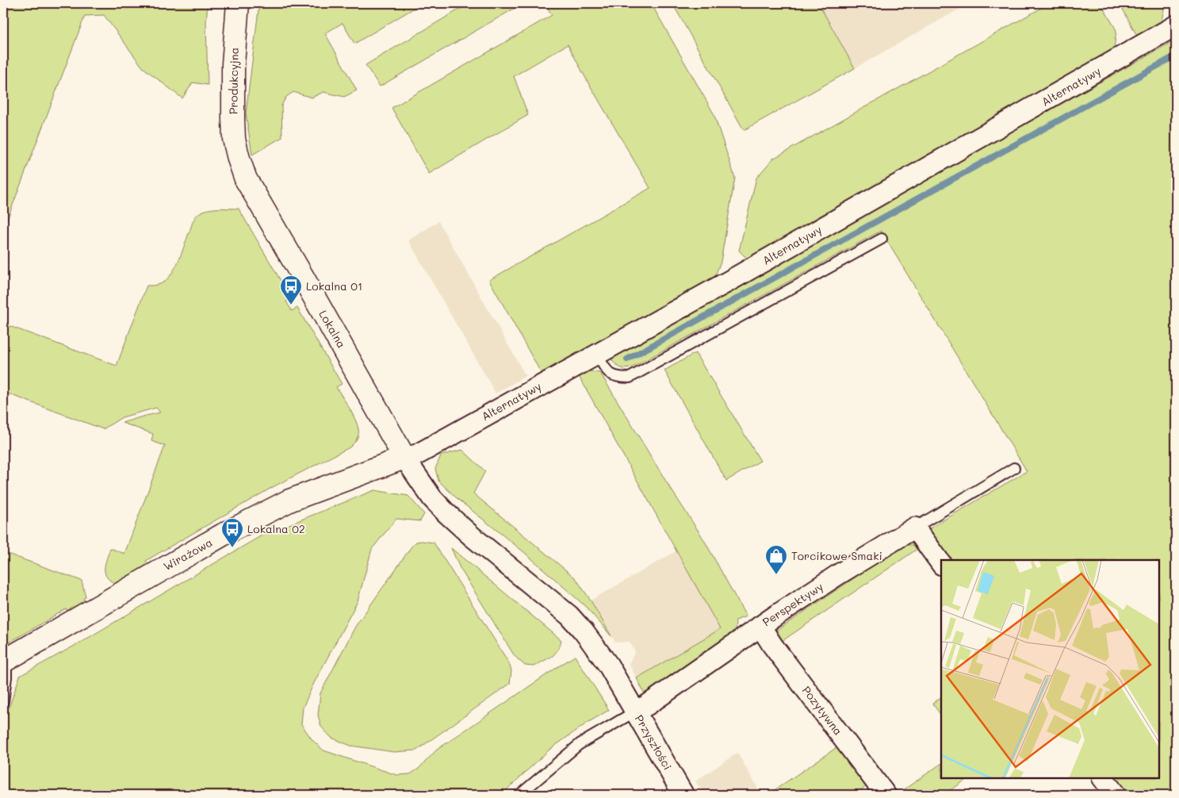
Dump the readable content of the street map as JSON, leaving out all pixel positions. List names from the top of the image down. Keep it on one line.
{"streets":{"street":["Produkcyjna","Alternatywy","Lokalna","Wirażowa","Perspektywy","Pozytywna","Przyszłości"]},"crossings":[["Produkcyjna","Lokalna"],["Alternatywy","Lokalna"],["Alternatywy","Wirażowa"],["Alternatywy","Przyszłości"],["Lokalna","Wirażowa"],["Lokalna","Przyszłości"],["Wirażowa","Przyszłości"],["Perspektywy","Pozytywna"],["Perspektywy","Przyszłości"]],"places":{"bus stop":["Lokalna 01","Lokalna 02"],"shop":["Torcikowe Smaki"]}}
